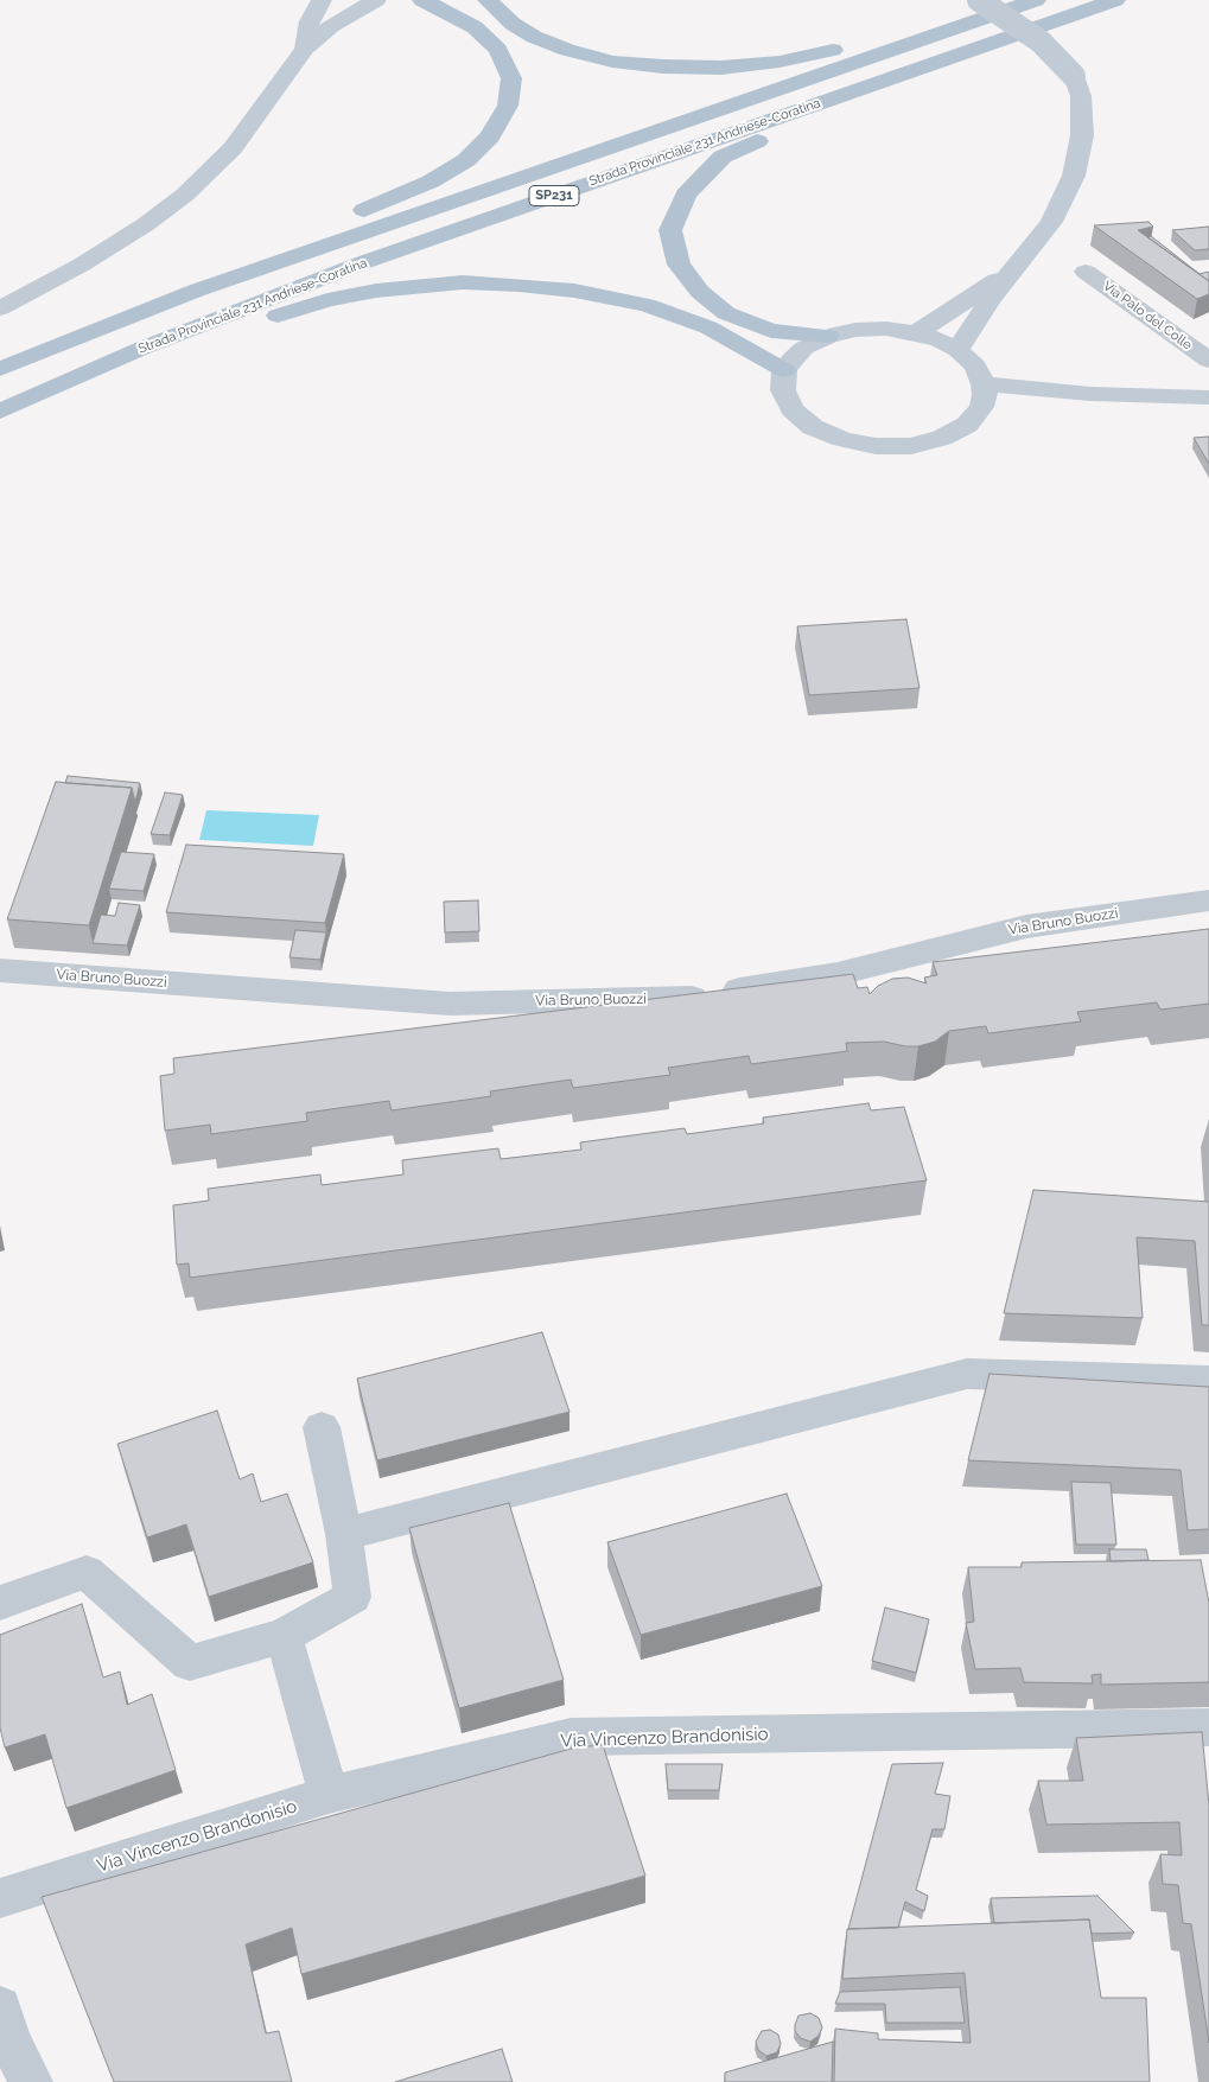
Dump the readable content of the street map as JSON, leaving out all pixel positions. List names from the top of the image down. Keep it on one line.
{"streets":{"main road":["Strada Provinciale 231 Andriese-Coratina","SP231"],"street":["Via Palo del Colle","Via Bruno Buozzi","Via Vincenzo Brandonisio"]}}
